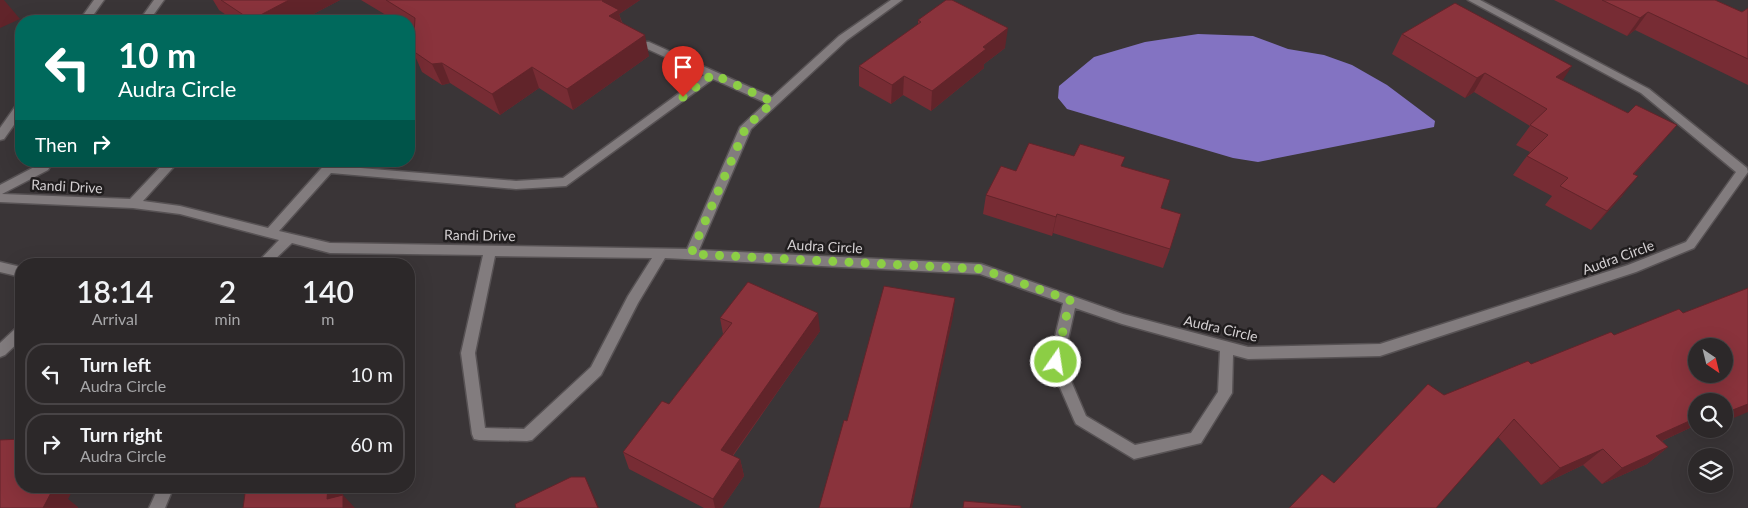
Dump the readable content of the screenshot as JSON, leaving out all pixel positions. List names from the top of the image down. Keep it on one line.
{"streets":{"street":["Randi Drive","Audra Circle"]},"crossings":[["Randi Drive","Audra Circle"]],"north":"bottom right","page":{"turn":["10 m","Audra Circle"],"then":"Then","eta":["18:14","Arrival","2","min","140","m"],"list":[{"name":"Turn left","note":"Audra Circle","value":"10 m"},{"name":"Turn right","note":"Audra Circle","value":"60 m"}]}}
